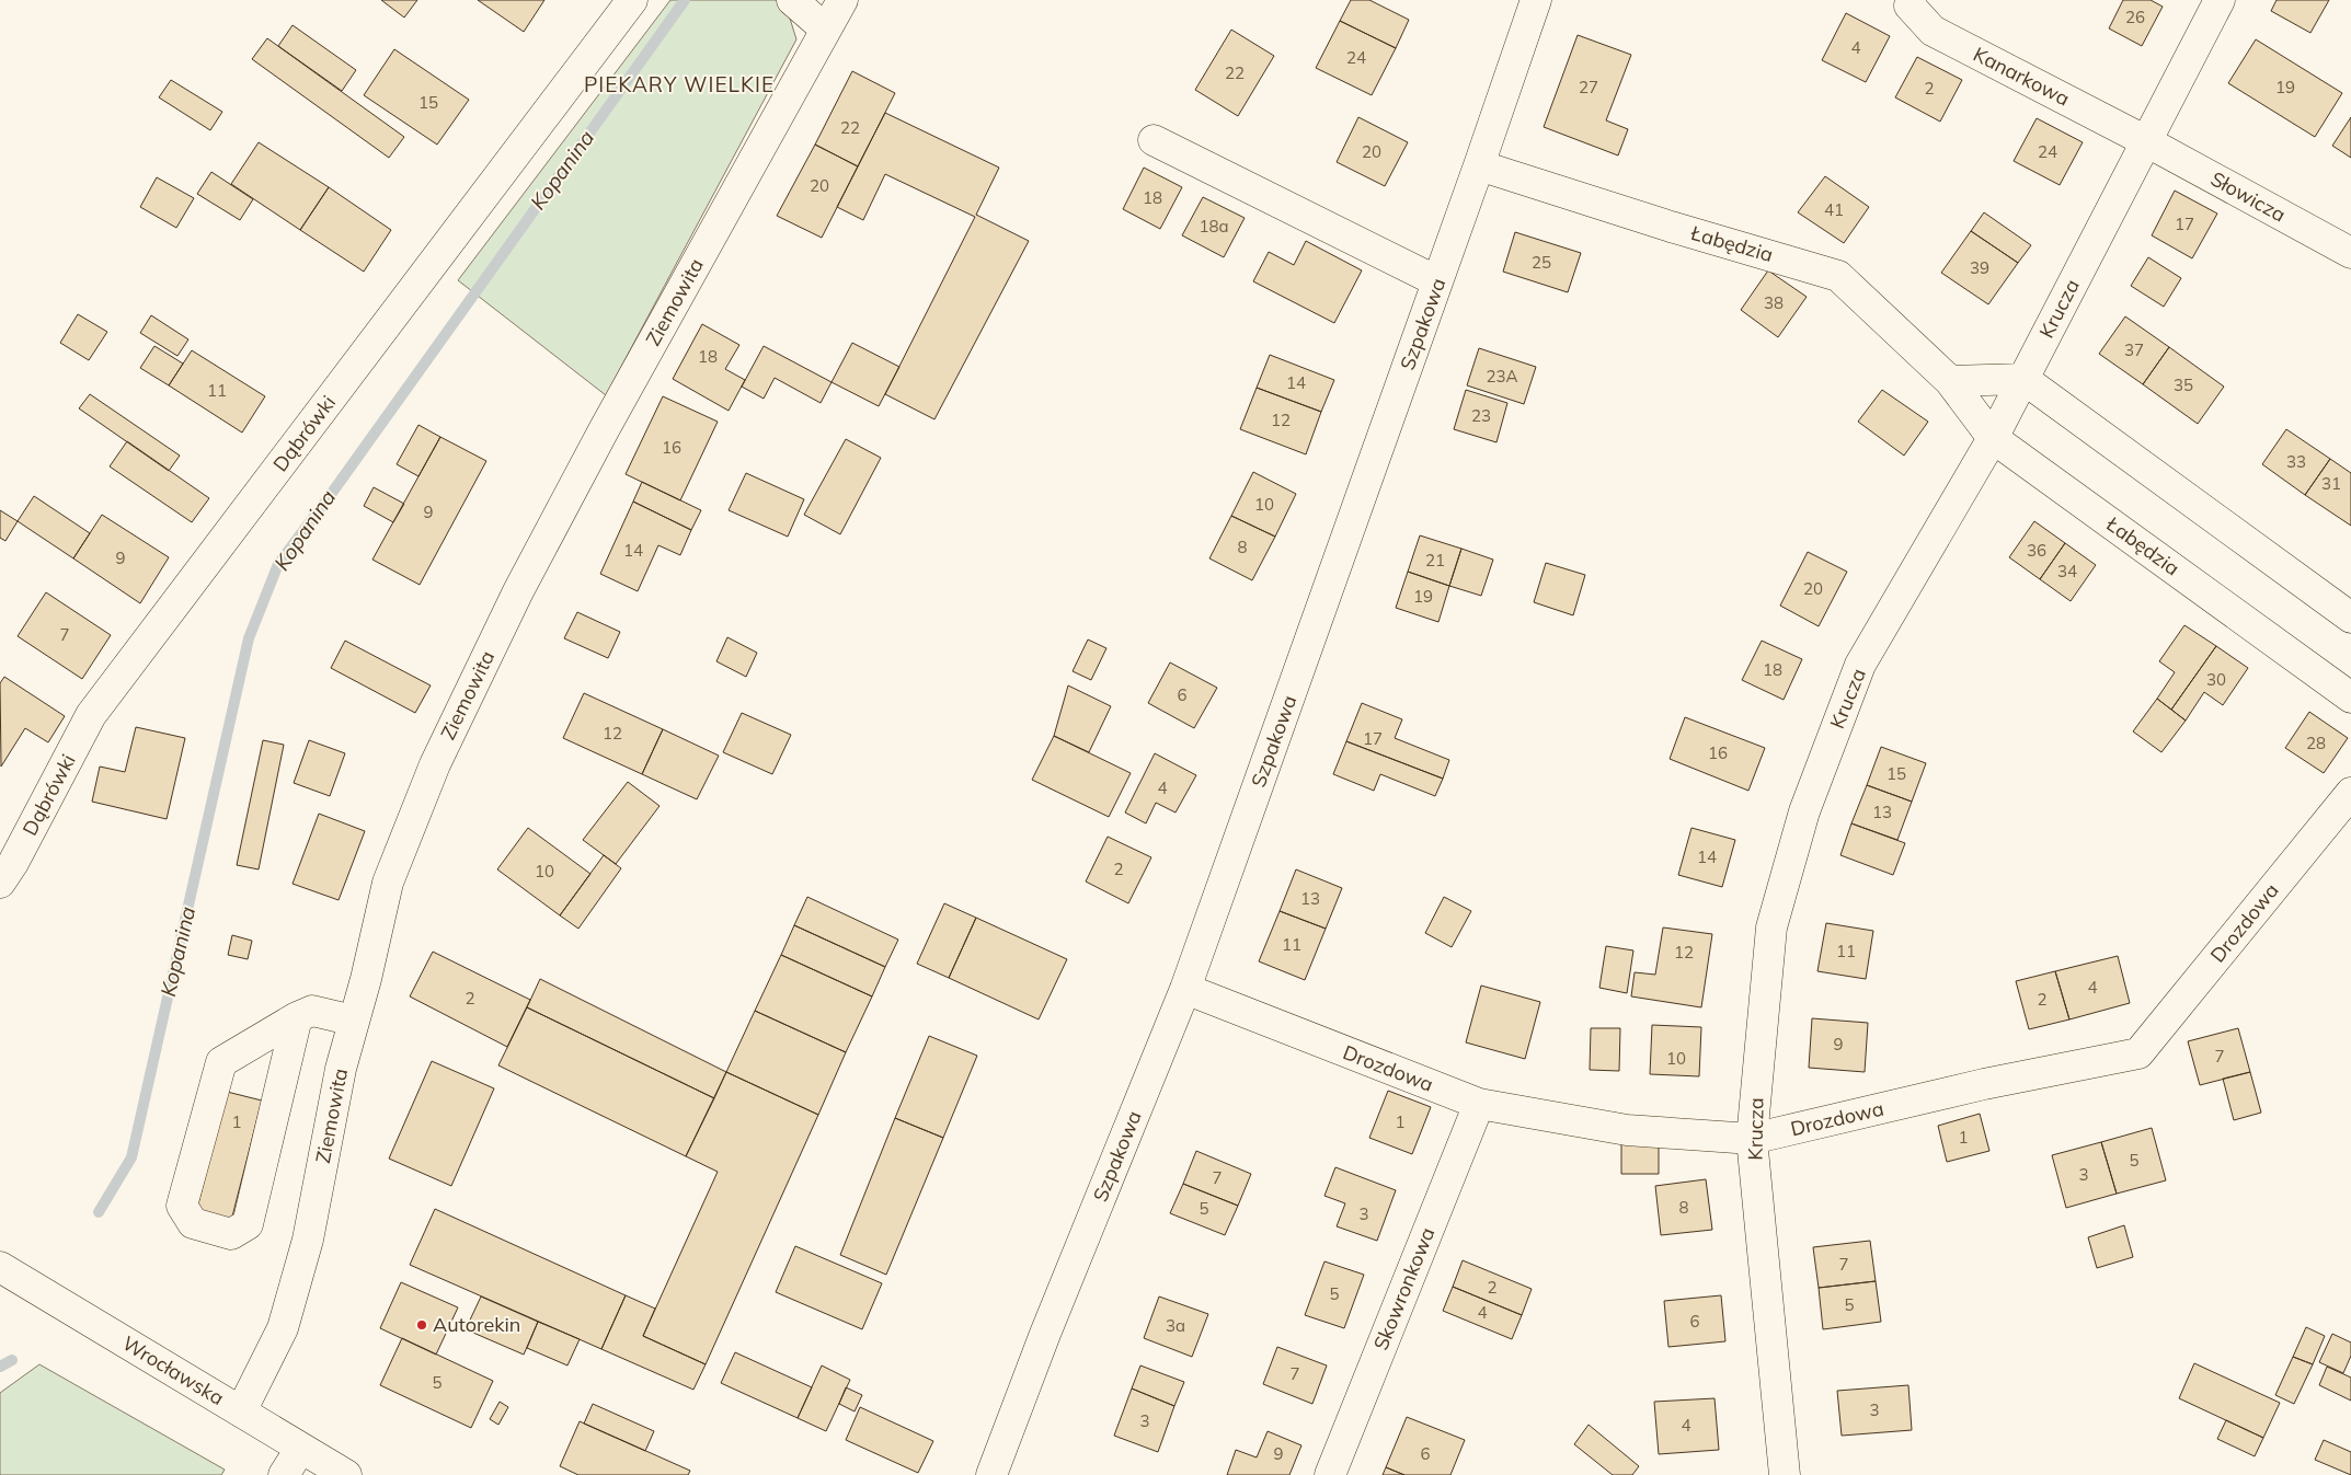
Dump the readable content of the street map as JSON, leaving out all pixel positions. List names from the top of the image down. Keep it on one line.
{"streets":{"street":["Kanarkowa","Słowicza","Łabędzia","Ziemowita","Krucza","Szpakowa","Dąbrówki","Drozdowa","Skowronkowa","Wrocławska"]},"crossings":[["Kanarkowa","Słowicza"],["Kanarkowa","Krucza"],["Słowicza","Krucza"],["Łabędzia","Krucza"],["Łabędzia","Szpakowa"],["Ziemowita","Wrocławska"],["Krucza","Drozdowa"],["Szpakowa","Drozdowa"],["Drozdowa","Skowronkowa"]],"districts":["PIEKARY WIELKIE"],"water":["Kopanina"],"places":["Autorekin"],"house_numbers":["26","4","24","22","27","19","2","15","22","20","24","20","18","41","17","18a","25","39","38","37","18","23A","14","35","11","23","12","16","33","31","10","9","8","14","36","9","21","34","20","19","7","18","30","6","12","17","28","16","15","4","13","14","2","10","13","11","11","12","4","2","2","9","7","10","1","1","1","5","3","7","8","5","3","7","2","5","5","4","6","3a","7","5","3","3","4","9","6"]}
